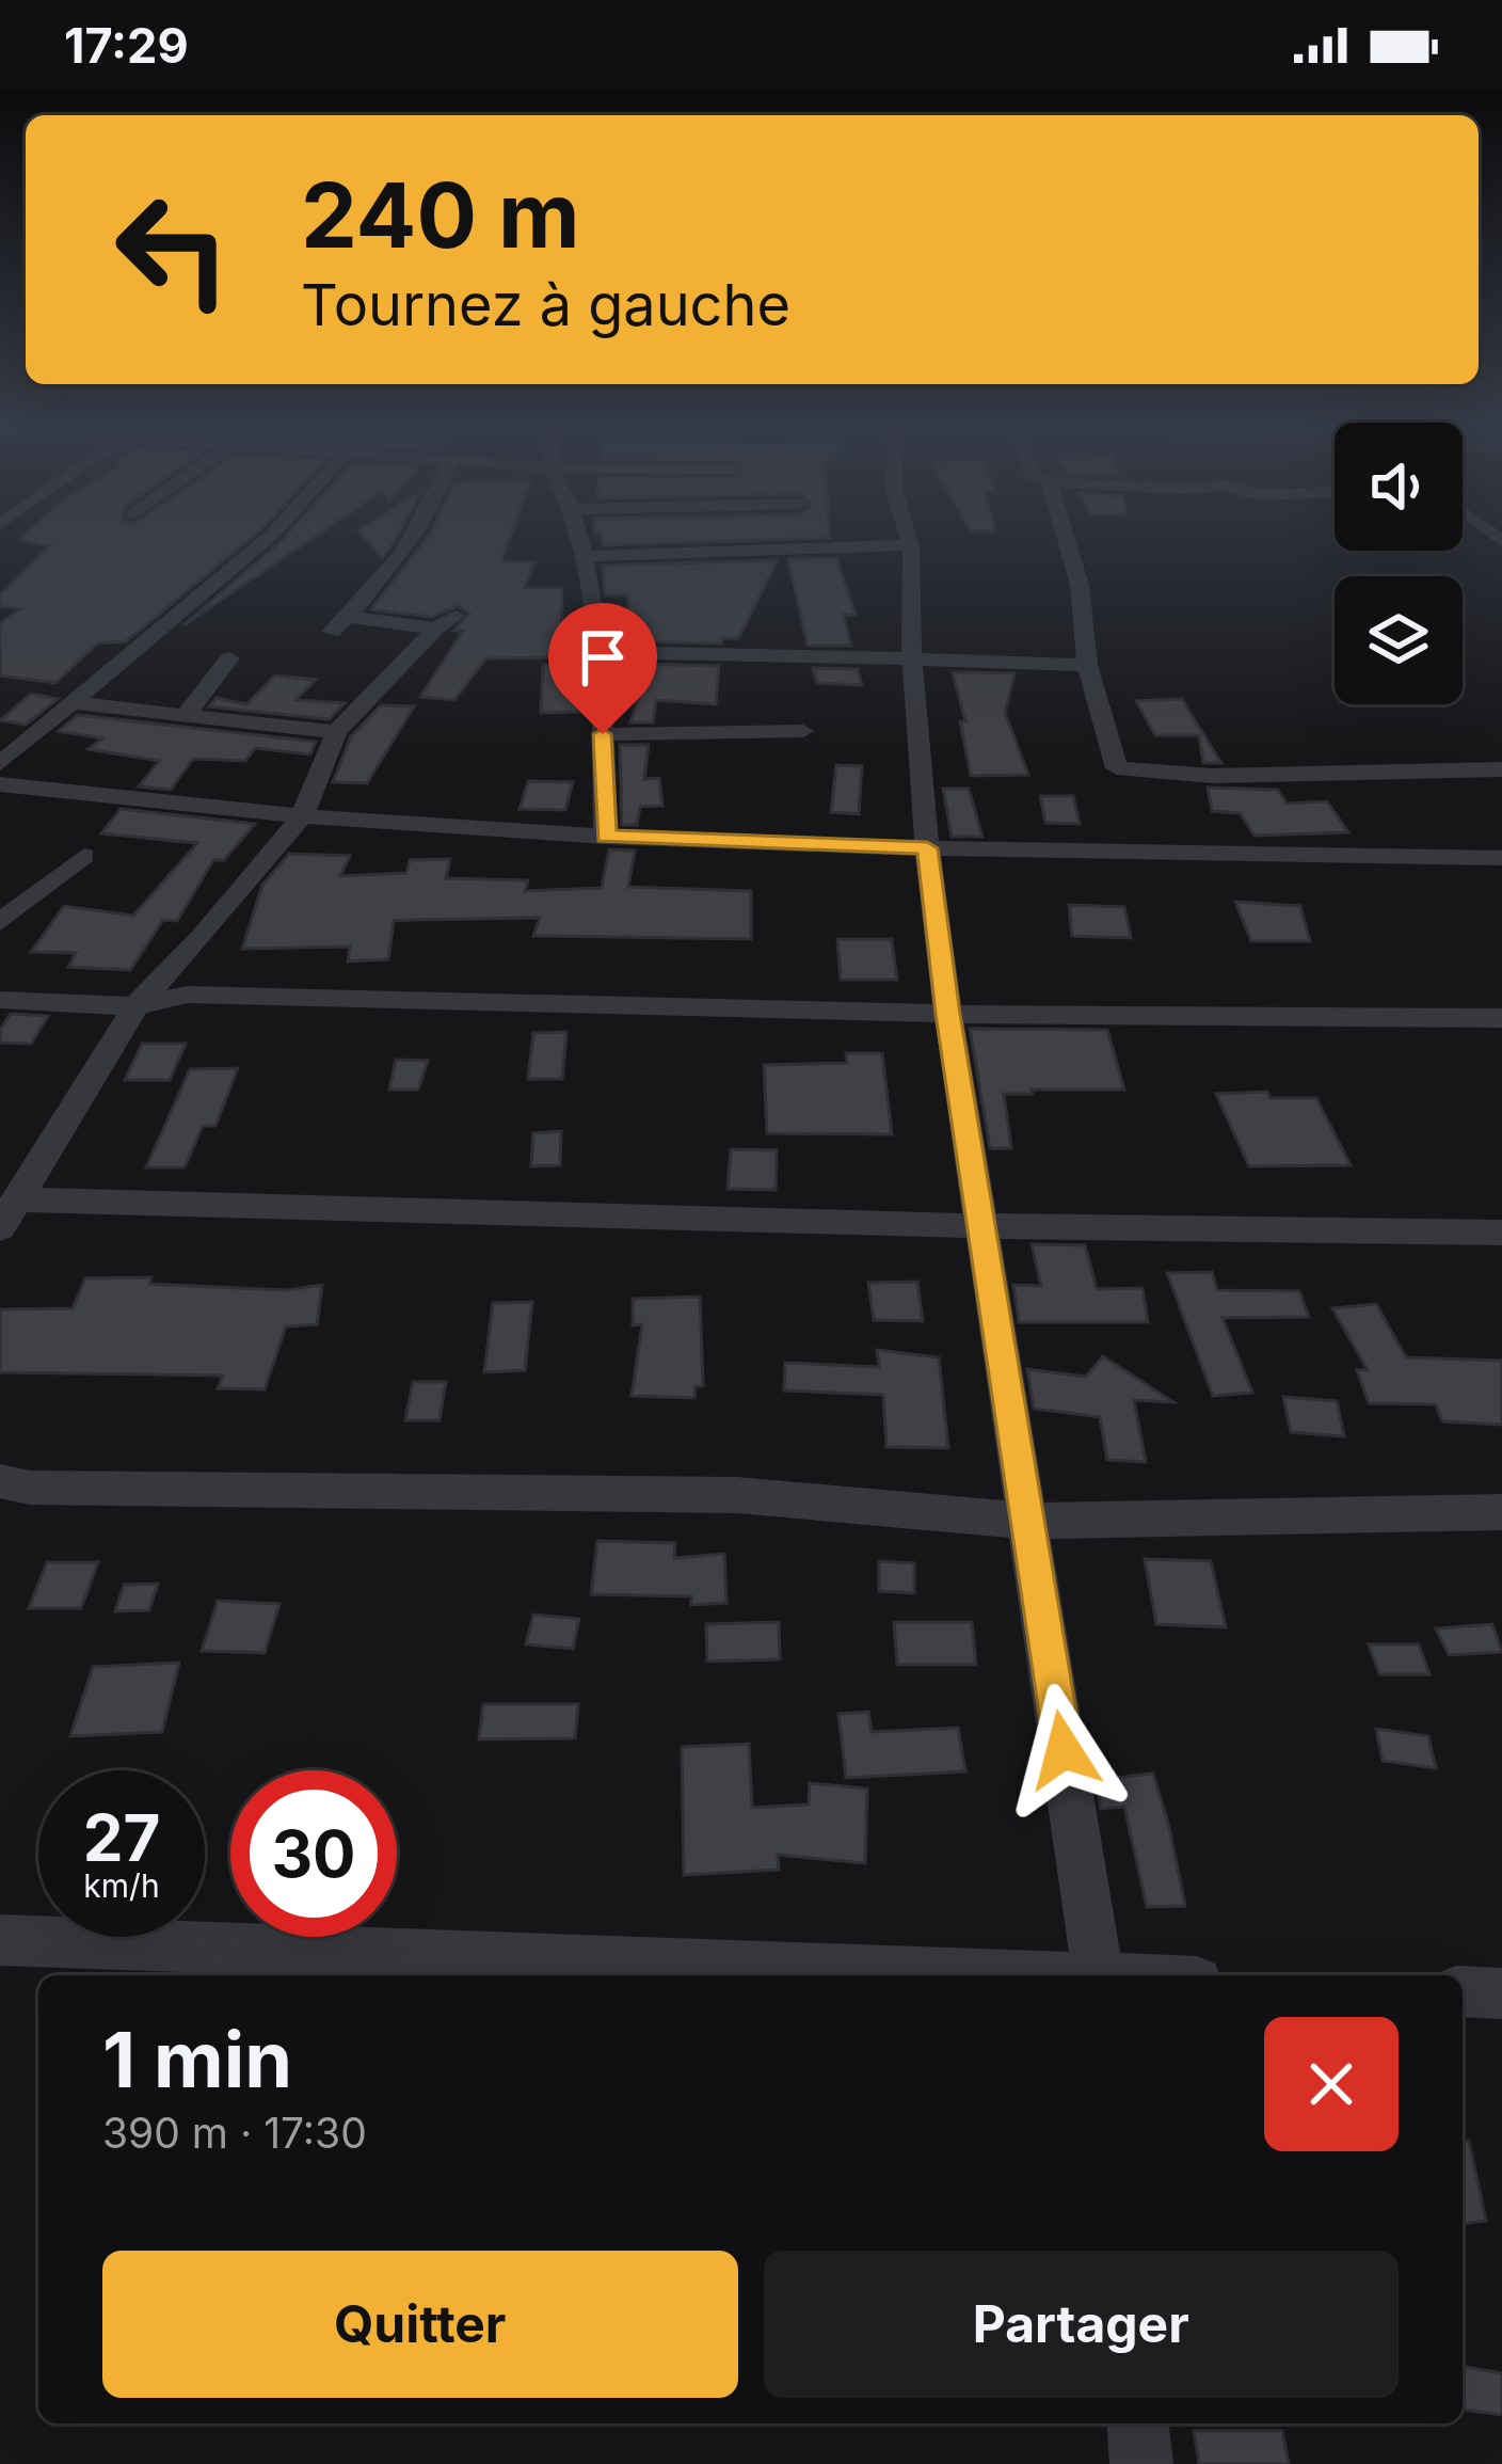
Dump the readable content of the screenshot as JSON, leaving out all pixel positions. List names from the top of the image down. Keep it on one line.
{"page":{"status":"17:29","turn":["240 m","Tournez à gauche"],"speed":"27 km/h","limit":"30","heading":["1 min","390 m · 17:30"],"buttons":["Quitter","Partager"]}}
